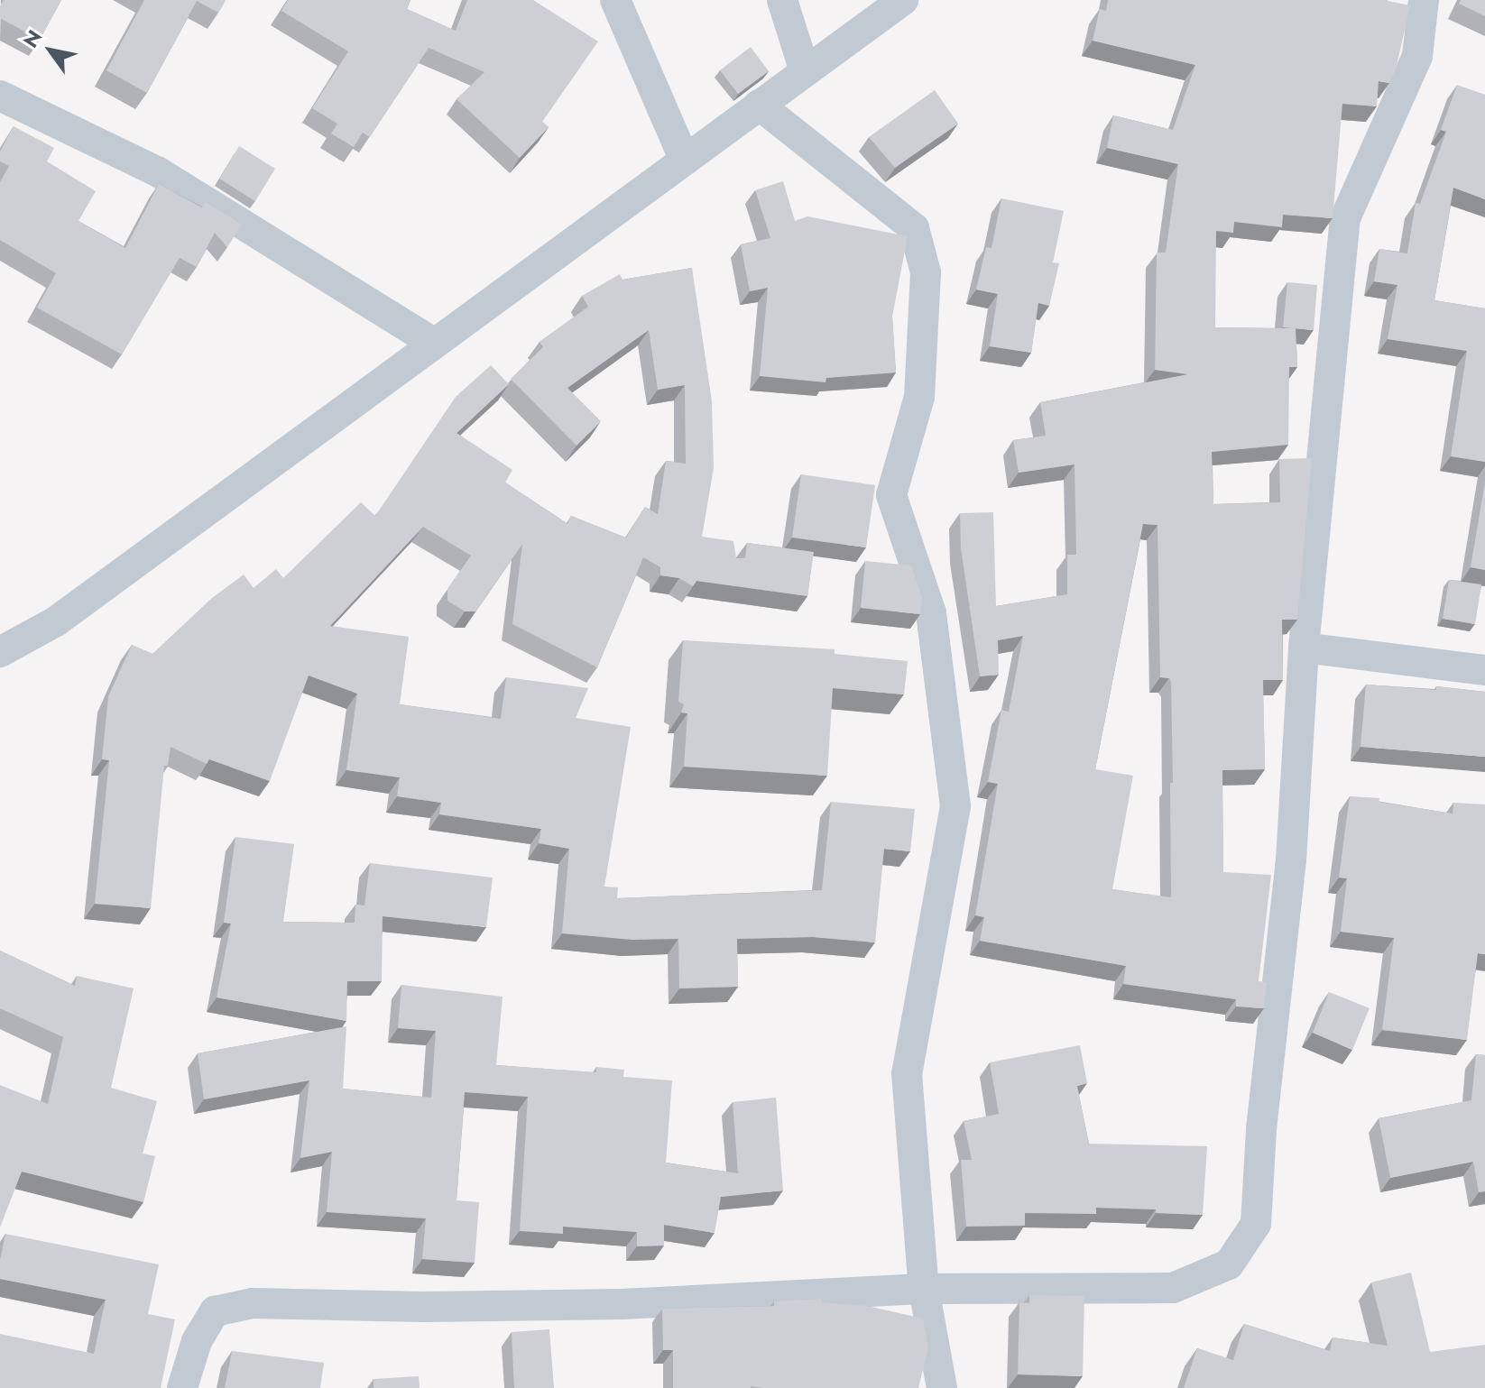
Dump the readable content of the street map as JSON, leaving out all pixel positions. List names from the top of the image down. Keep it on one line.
{"north":"top left"}
